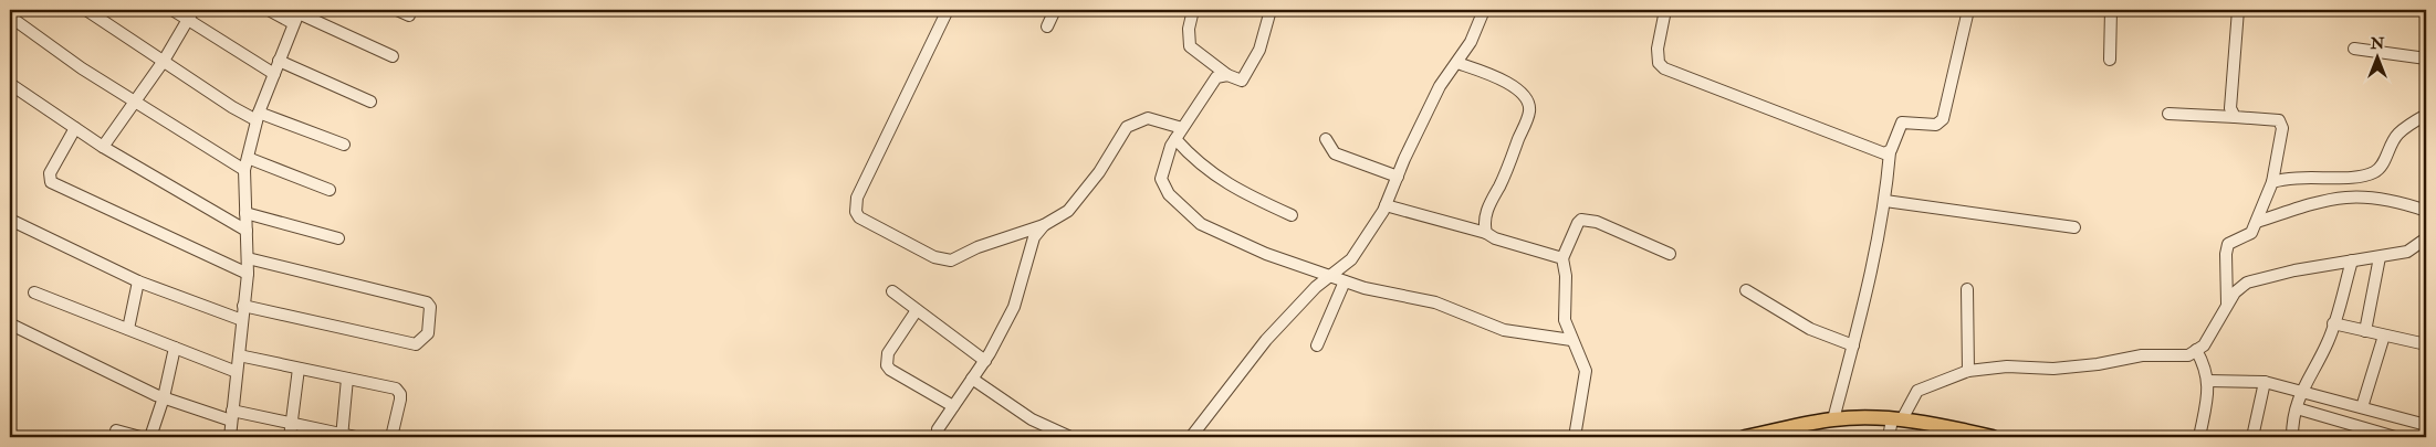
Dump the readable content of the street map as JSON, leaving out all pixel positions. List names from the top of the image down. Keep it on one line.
{"north":"top"}
